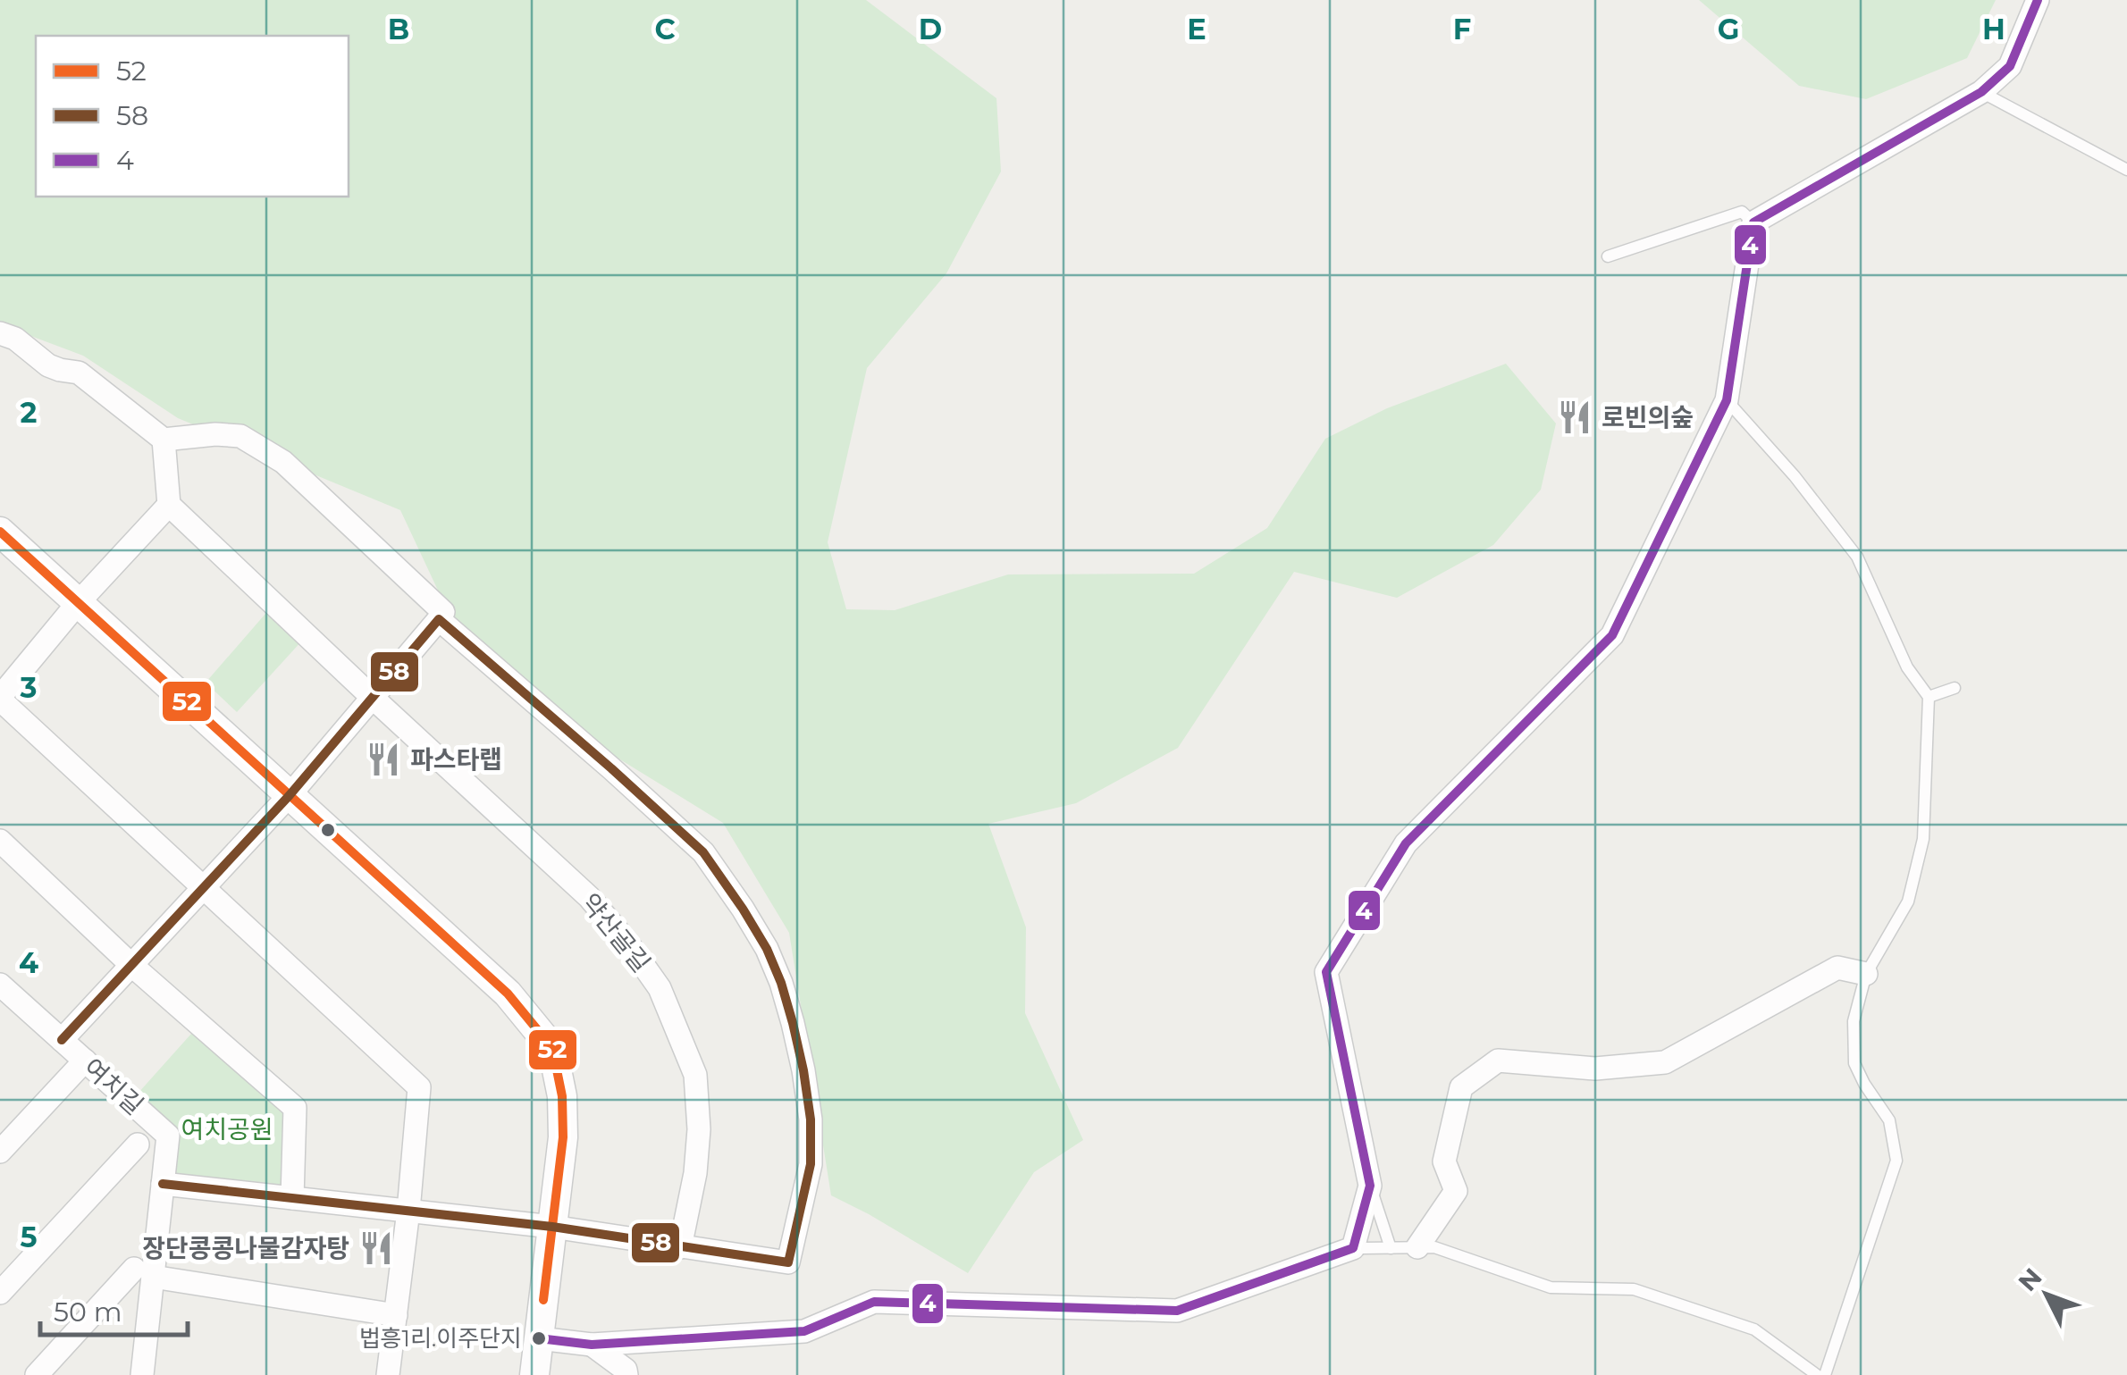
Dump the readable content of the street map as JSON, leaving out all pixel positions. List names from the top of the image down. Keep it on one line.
{"streets":{"street":["약산골길","여치길"]},"parks":["여치공원"],"places":{"restaurant":["로빈의숲","파스타랩","장단콩콩나물감자탕"],"other":["법흥1리.이주단지"]},"lines":["transit line 4","transit line 52","transit line 58"],"legend":["52","58","4"],"scale_bar":"50 m","north":"top left","grid":{"columns":["B","C","D","E","F","G","H"],"rows":["2","3","4","5"]}}
